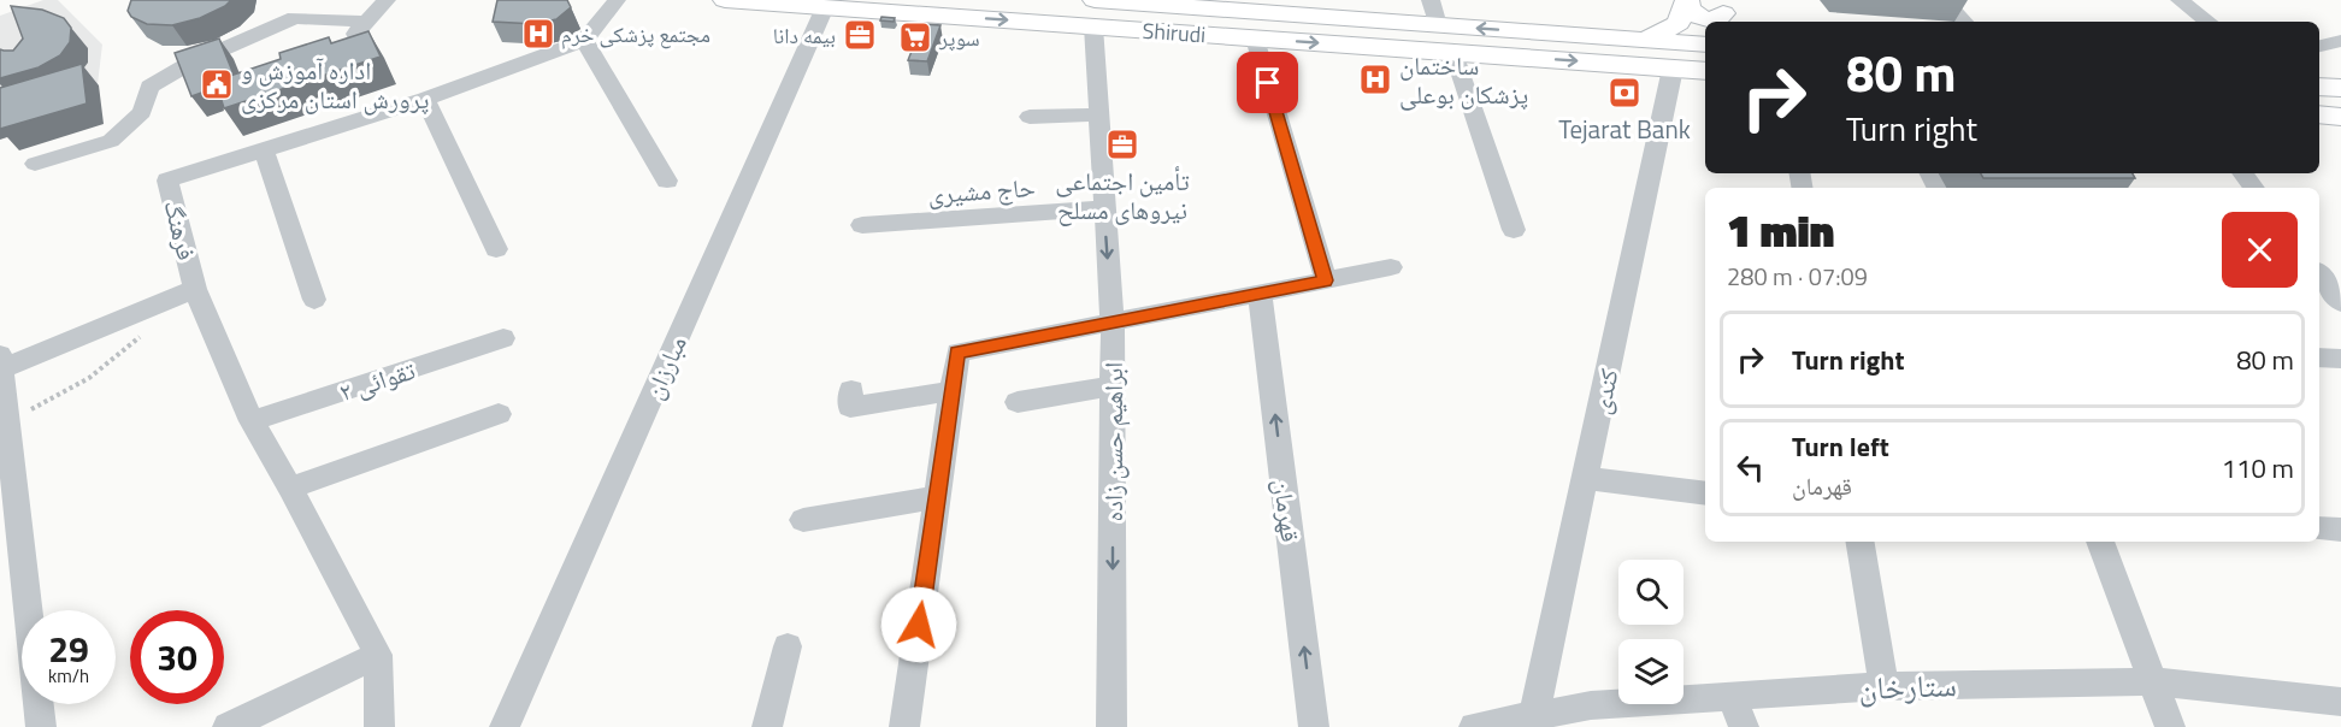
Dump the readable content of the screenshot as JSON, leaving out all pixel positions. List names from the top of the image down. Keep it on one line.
{"streets":{"main road":["Shirudi"],"street":["حاج مشیری","فرهنگ","مبارزان","تقوائی ۲","کندی","ابراهیم حسن زاده","قهرمان","ستارخان"]},"crossings":[["Shirudi","مبارزان"],["Shirudi","کندی"],["Shirudi","ابراهیم حسن زاده"],["حاج مشیری","ابراهیم حسن زاده"],["فرهنگ","تقوائی ۲"],["کندی","ستارخان"]],"one_way":["قهرمان"],"places":{"hospital":["مجتمع پزشکی خرم","ساختمان پزشکان بوعلی"],"office":["بیمه دانا","تأمین اجتماعی نیروهای مسلح"],"supermarket":["سوپر"],"public building":["اداره آموزش و پرورش استان مرکزی"],"bank":["Tejarat Bank"]},"page":{"turn":["80 m","Turn right"],"heading":["1 min","280 m · 07:09"],"list":[{"name":"Turn right","value":"80 m"},{"name":"Turn left","note":"قهرمان","value":"110 m"}],"speed":"29 km/h","limit":"30"}}
